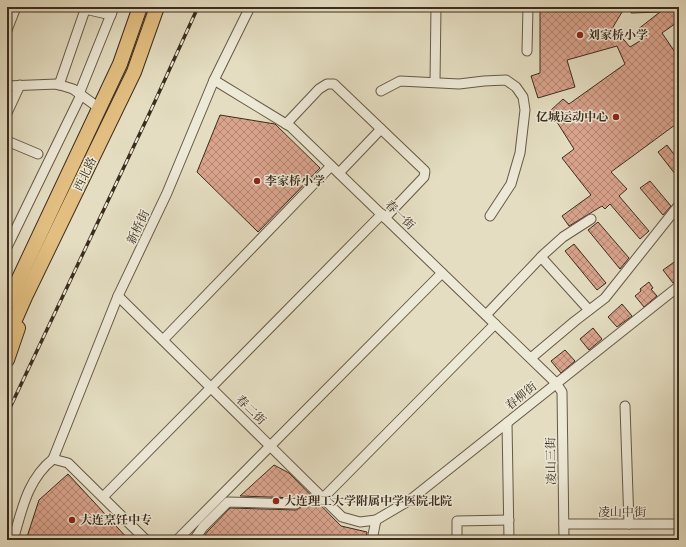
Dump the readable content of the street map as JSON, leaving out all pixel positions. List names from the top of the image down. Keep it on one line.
{"streets":{"highway":["西北路"],"street":["春一街","新桥街","春柳街","春二街","凌山三街","凌山中街"]},"crossings":[["春一街","新桥街"],["春一街","春柳街"],["春一街","凌山三街"],["新桥街","春二街"],["春柳街","春二街"],["春柳街","凌山三街"],["凌山三街","凌山中街"]],"places":["刘家桥小学","亿城运动中心","李家桥小学","大连理工大学附属中学医院北院","大连烹饪中专"]}
